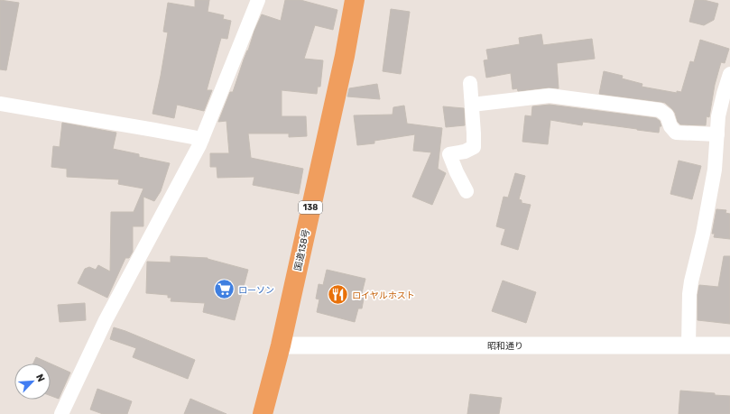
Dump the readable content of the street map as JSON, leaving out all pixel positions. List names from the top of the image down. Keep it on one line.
{"streets":{"highway":["138","国道138号"],"street":["昭和通り"]},"crossings":[["国道138号","昭和通り"]],"places":{"supermarket":["ローソン"],"restaurant":["ロイヤルホスト"]},"north":"top right"}
